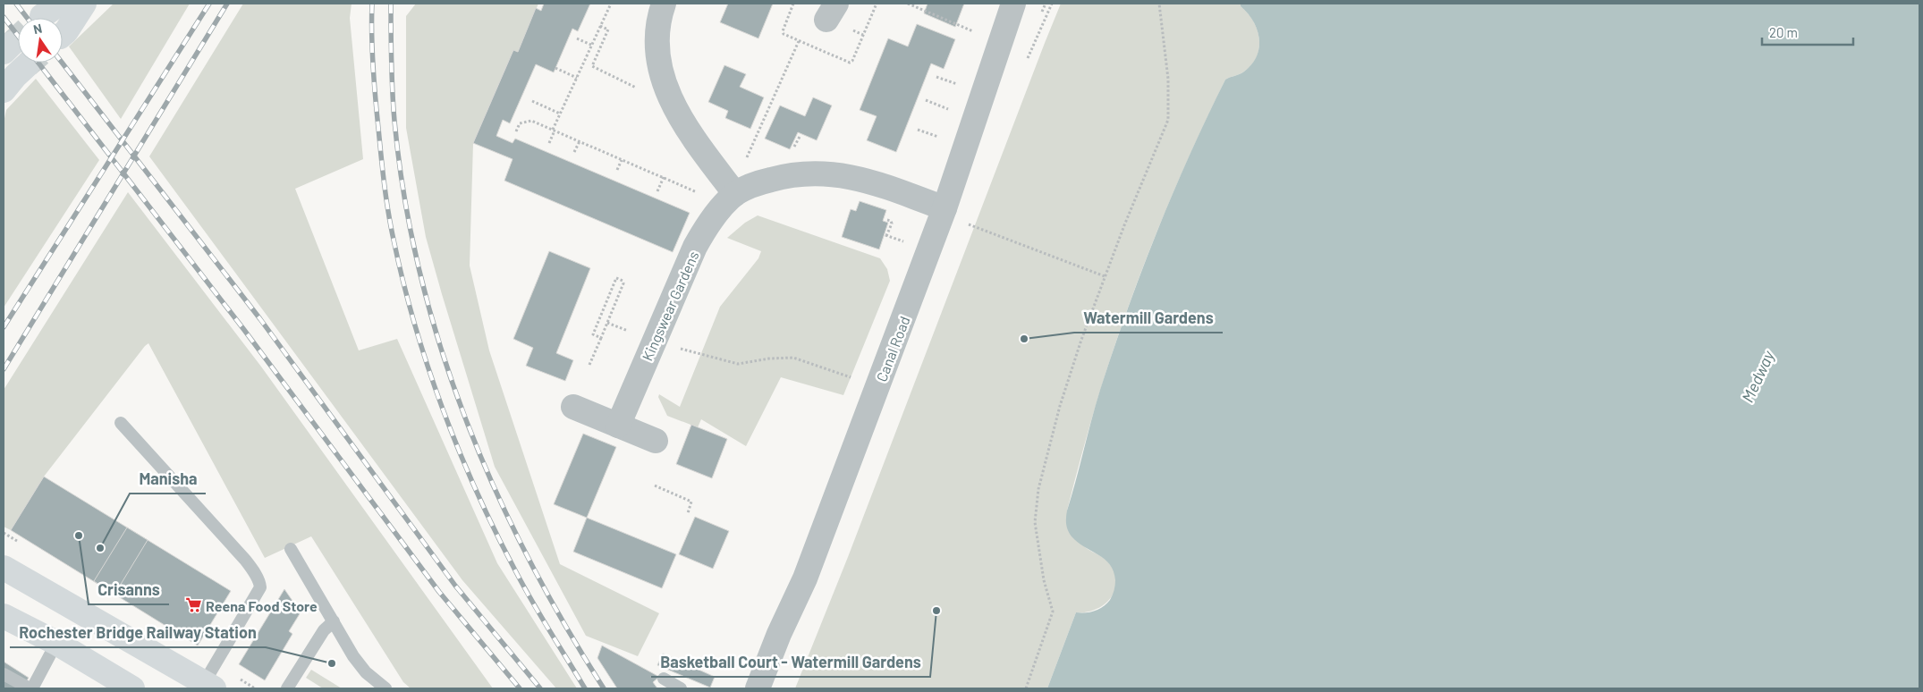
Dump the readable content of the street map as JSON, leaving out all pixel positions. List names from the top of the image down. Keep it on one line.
{"streets":{"street":["Kingswear Gardens","Canal Road"]},"crossings":[["Kingswear Gardens","Canal Road"]],"water":["Medway"],"places":{"other":["Watermill Gardens","Crisanns","Manisha","Basketball Court - Watermill Gardens","Rochester Bridge Railway Station"],"supermarket":["Reena Food Store"]},"scale_bar":"20 m","north":"top"}
